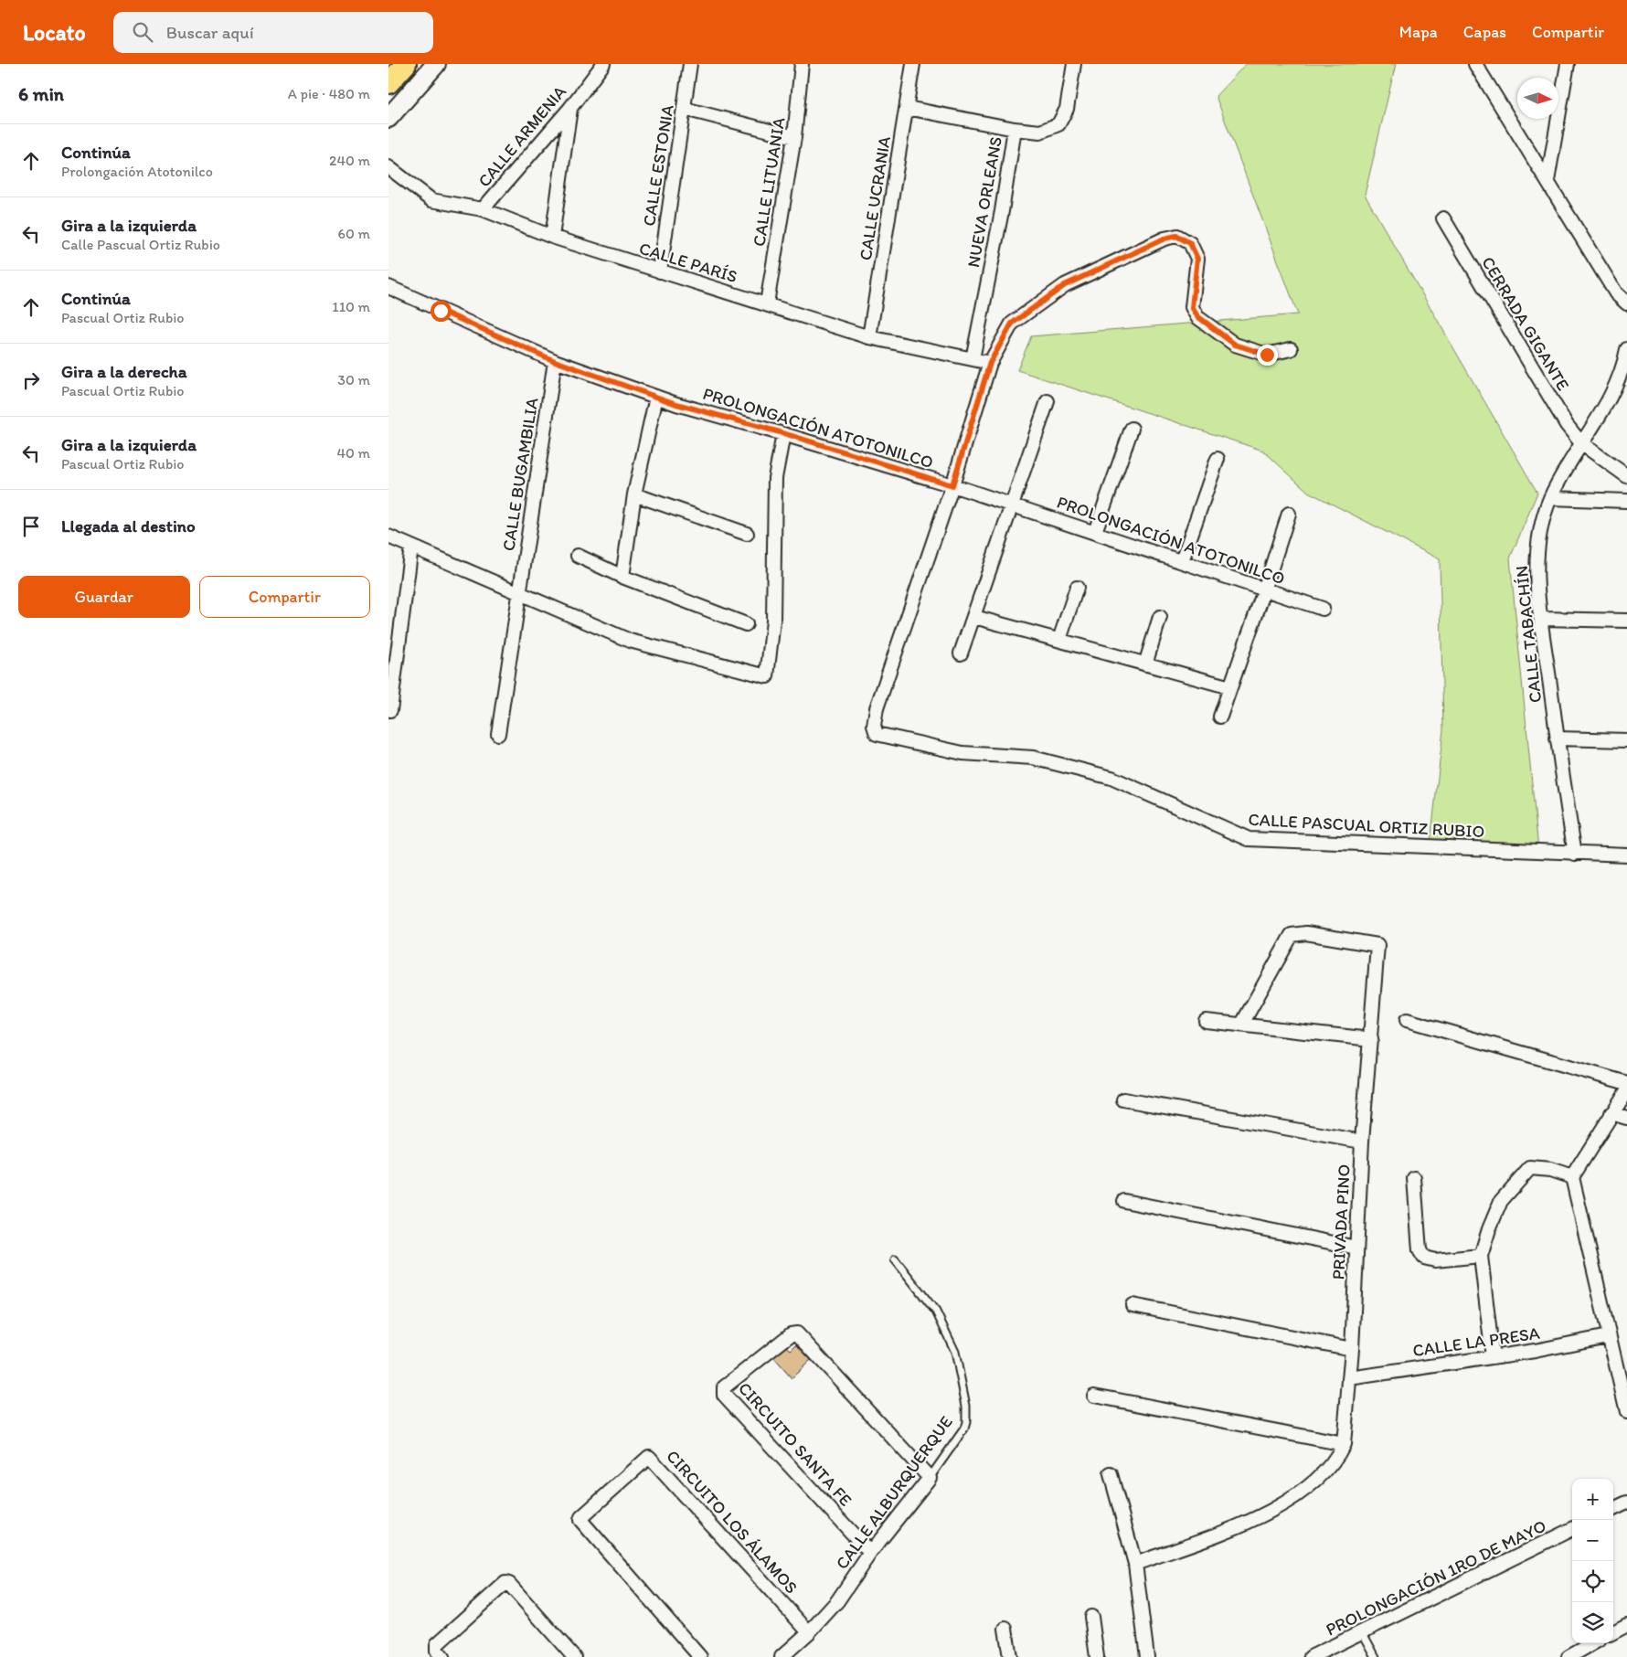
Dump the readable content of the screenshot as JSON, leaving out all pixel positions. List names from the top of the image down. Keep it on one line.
{"streets":{"street":["CALLE ARMENIA","CALLE ESTONIA","CALLE LITUANIA","CALLE UCRANIA","NUEVA ORLEANS","CALLE PARÍS","CERRADA GIGANTE","PROLONGACIÓN ATOTONILCO","CALLE BUGAMBILIA","CALLE TABACHÍN","CALLE PASCUAL ORTIZ RUBIO","PRIVADA PINO","CALLE LA PRESA","CIRCUITO SANTA FE","CALLE ALBURQUERQUE","CIRCUITO LOS ÁLAMOS","PROLONGACIÓN 1RO DE MAYO"]},"crossings":[["CALLE ARMENIA","CALLE PARÍS"],["CALLE ESTONIA","CALLE PARÍS"],["CALLE LITUANIA","CALLE PARÍS"],["CALLE UCRANIA","CALLE PARÍS"],["NUEVA ORLEANS","CALLE PARÍS"],["CALLE PARÍS","CALLE PASCUAL ORTIZ RUBIO"],["CERRADA GIGANTE","CALLE TABACHÍN"],["PROLONGACIÓN ATOTONILCO","CALLE BUGAMBILIA"],["PROLONGACIÓN ATOTONILCO","CALLE PASCUAL ORTIZ RUBIO"],["CALLE TABACHÍN","CALLE PASCUAL ORTIZ RUBIO"],["PRIVADA PINO","CALLE LA PRESA"],["CIRCUITO SANTA FE","CALLE ALBURQUERQUE"],["CALLE ALBURQUERQUE","CIRCUITO LOS ÁLAMOS"]],"north":"right","page":{"header":"Locato","search":"Buscar aquí","nav":["Mapa","Capas","Compartir"],"heading":["6 min","A pie · 480 m"],"list":[["Continúa","Prolongación Atotonilco","240 m"],["Gira a la izquierda","Calle Pascual Ortiz Rubio","60 m"],["Continúa","Pascual Ortiz Rubio","110 m"],["Gira a la derecha","Pascual Ortiz Rubio","30 m"],["Gira a la izquierda","Pascual Ortiz Rubio","40 m"],"Llegada al destino"],"buttons":["Guardar","Compartir"],"map_buttons":["+","−"]}}
